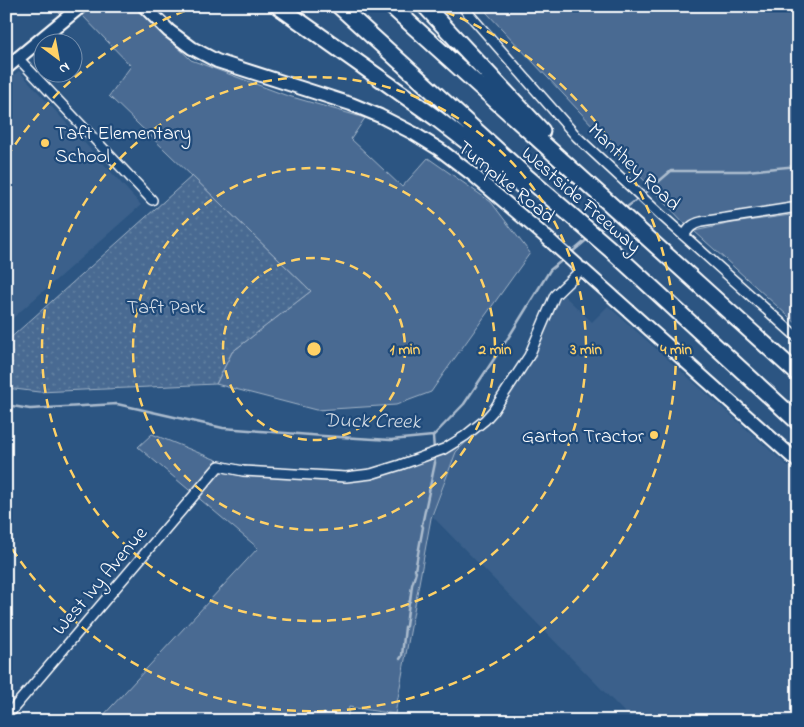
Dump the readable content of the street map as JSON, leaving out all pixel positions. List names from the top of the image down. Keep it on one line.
{"streets":{"highway":["Westside Freeway"],"street":["Manthey Road","Turnpike Road","West Ivy Avenue"]},"crossings":[["Turnpike Road","West Ivy Avenue"]],"water":["Duck Creek"],"parks":["Taft Park"],"places":["Taft Elementary School","Garton Tractor"],"north":"bottom right","rings":["1 min","2 min","3 min","4 min"]}
